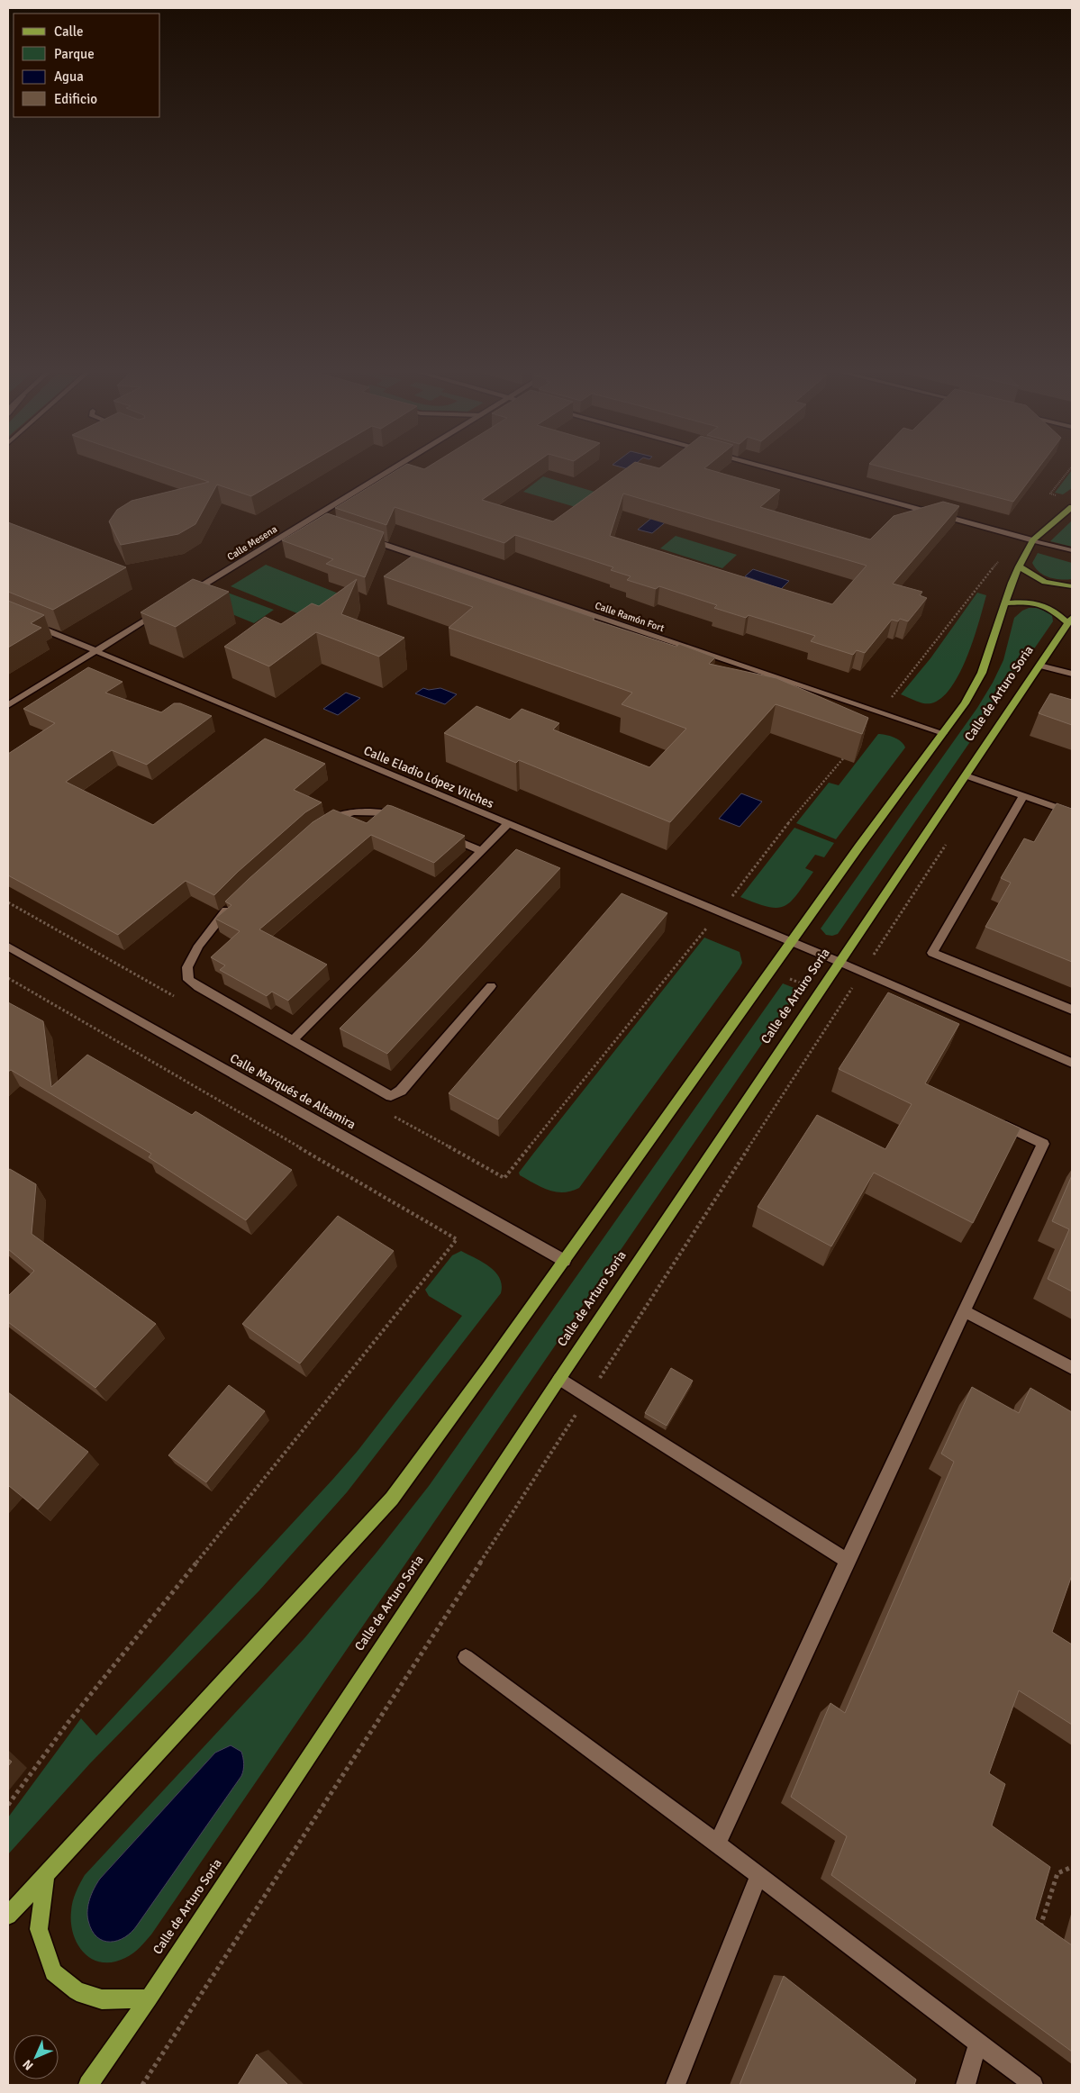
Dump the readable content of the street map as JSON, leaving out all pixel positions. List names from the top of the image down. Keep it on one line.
{"streets":{"main road":["Calle de Arturo Soria"],"street":["Calle Mesena","Calle Ramón Fort","Calle Eladio López Vilches","Calle Marqués de Altamira"]},"crossings":[["Calle Ramón Fort","Calle de Arturo Soria"],["Calle de Arturo Soria","Calle Eladio López Vilches"],["Calle de Arturo Soria","Calle Marqués de Altamira"]],"legend":["Calle","Parque","Agua","Edificio"],"north":"bottom left"}
